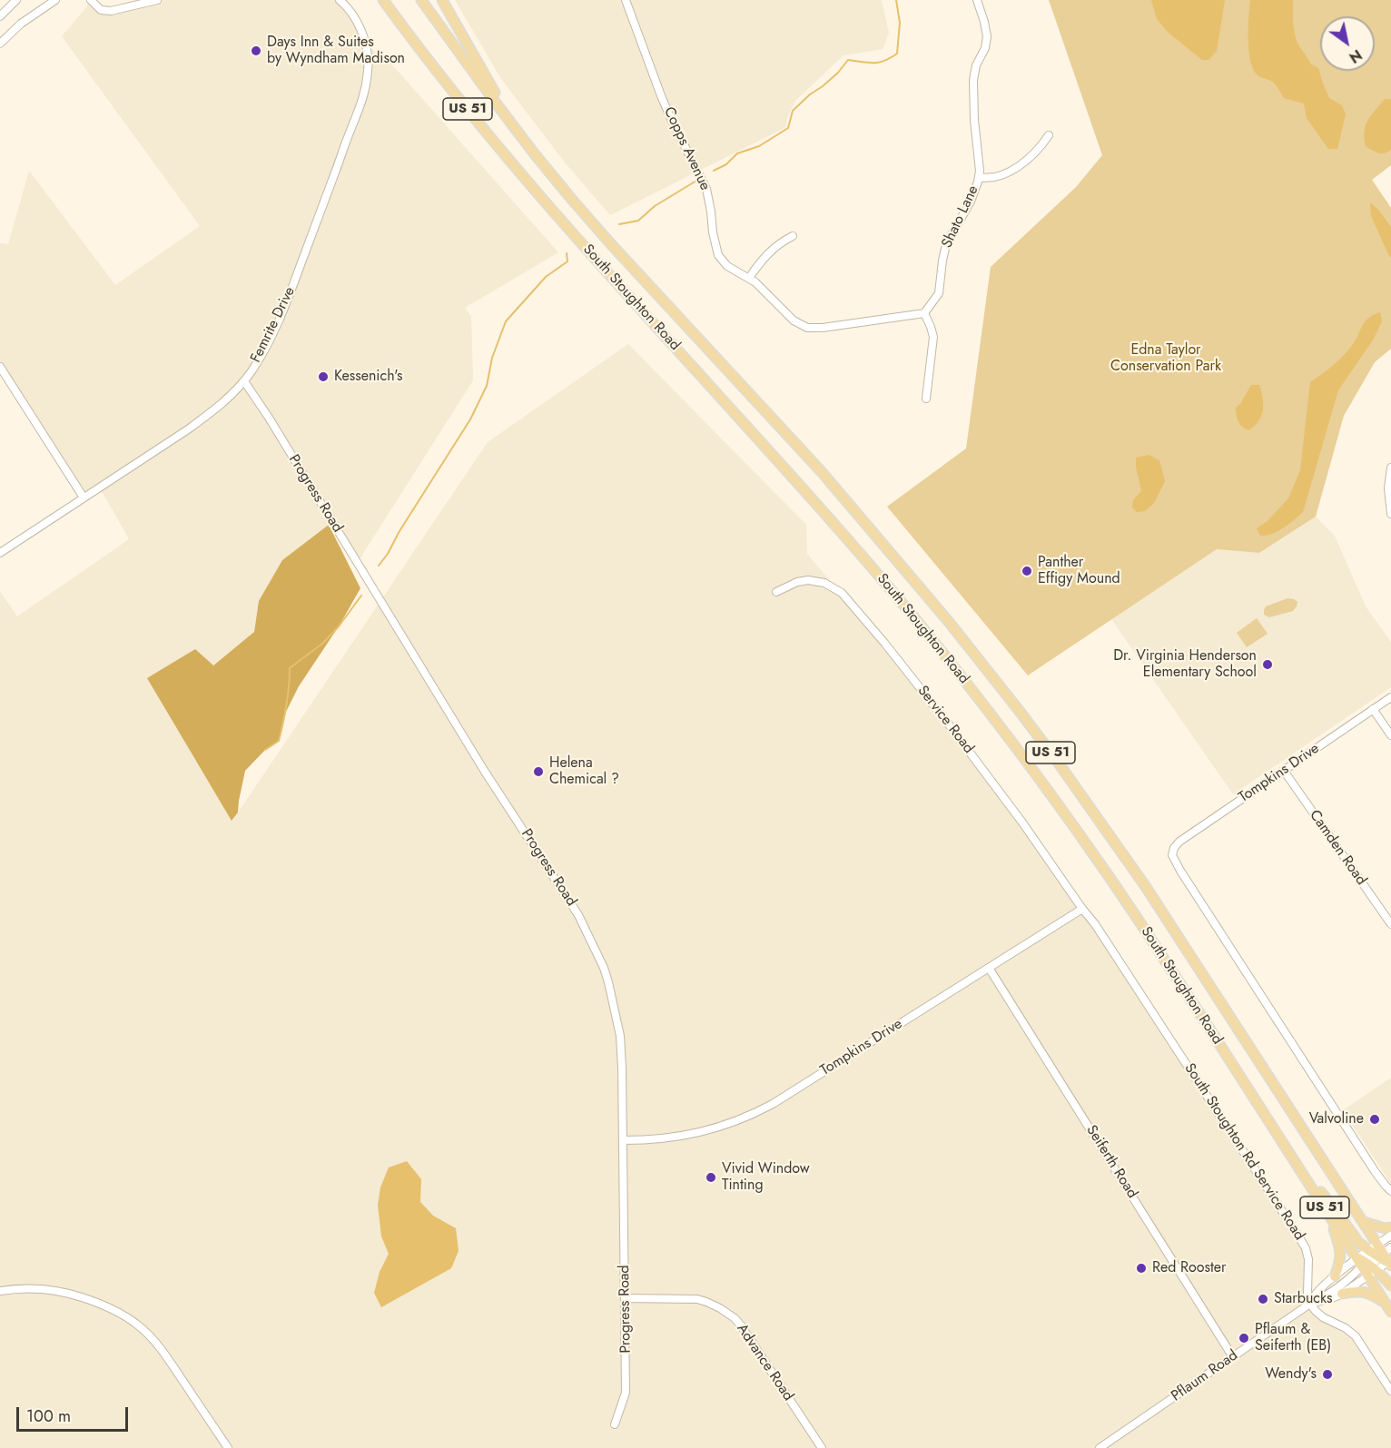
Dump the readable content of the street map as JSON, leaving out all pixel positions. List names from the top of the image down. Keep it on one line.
{"streets":{"main road":["US 51","South Stoughton Road"],"street":["Copps Avenue","Shato Lane","Femrite Drive","Progress Road","Service Road","Tompkins Drive","Camden Road","South Stoughton Rd Service Road","Seiferth Road","Advance Road","Pflaum Road"]},"crossings":[["Copps Avenue","Shato Lane"],["South Stoughton Road","Pflaum Road"],["Femrite Drive","Progress Road"],["Progress Road","Tompkins Drive"],["Progress Road","Advance Road"],["Service Road","Tompkins Drive"],["Service Road","South Stoughton Rd Service Road"],["Tompkins Drive","Camden Road"],["Tompkins Drive","South Stoughton Rd Service Road"],["Tompkins Drive","Seiferth Road"],["South Stoughton Rd Service Road","Pflaum Road"],["Seiferth Road","Pflaum Road"]],"parks":["Edna Taylor Conservation Park"],"places":["Days Inn & Suites by Wyndham Madison","Kessenich's","Panther Effigy Mound","Dr. Virginia Henderson Elementary School","Helena Chemical ?","Valvoline","Vivid Window Tinting","Red Rooster","Starbucks","Pflaum & Seiferth (EB)","Wendy's"],"scale_bar":"100 m","north":"bottom right"}
